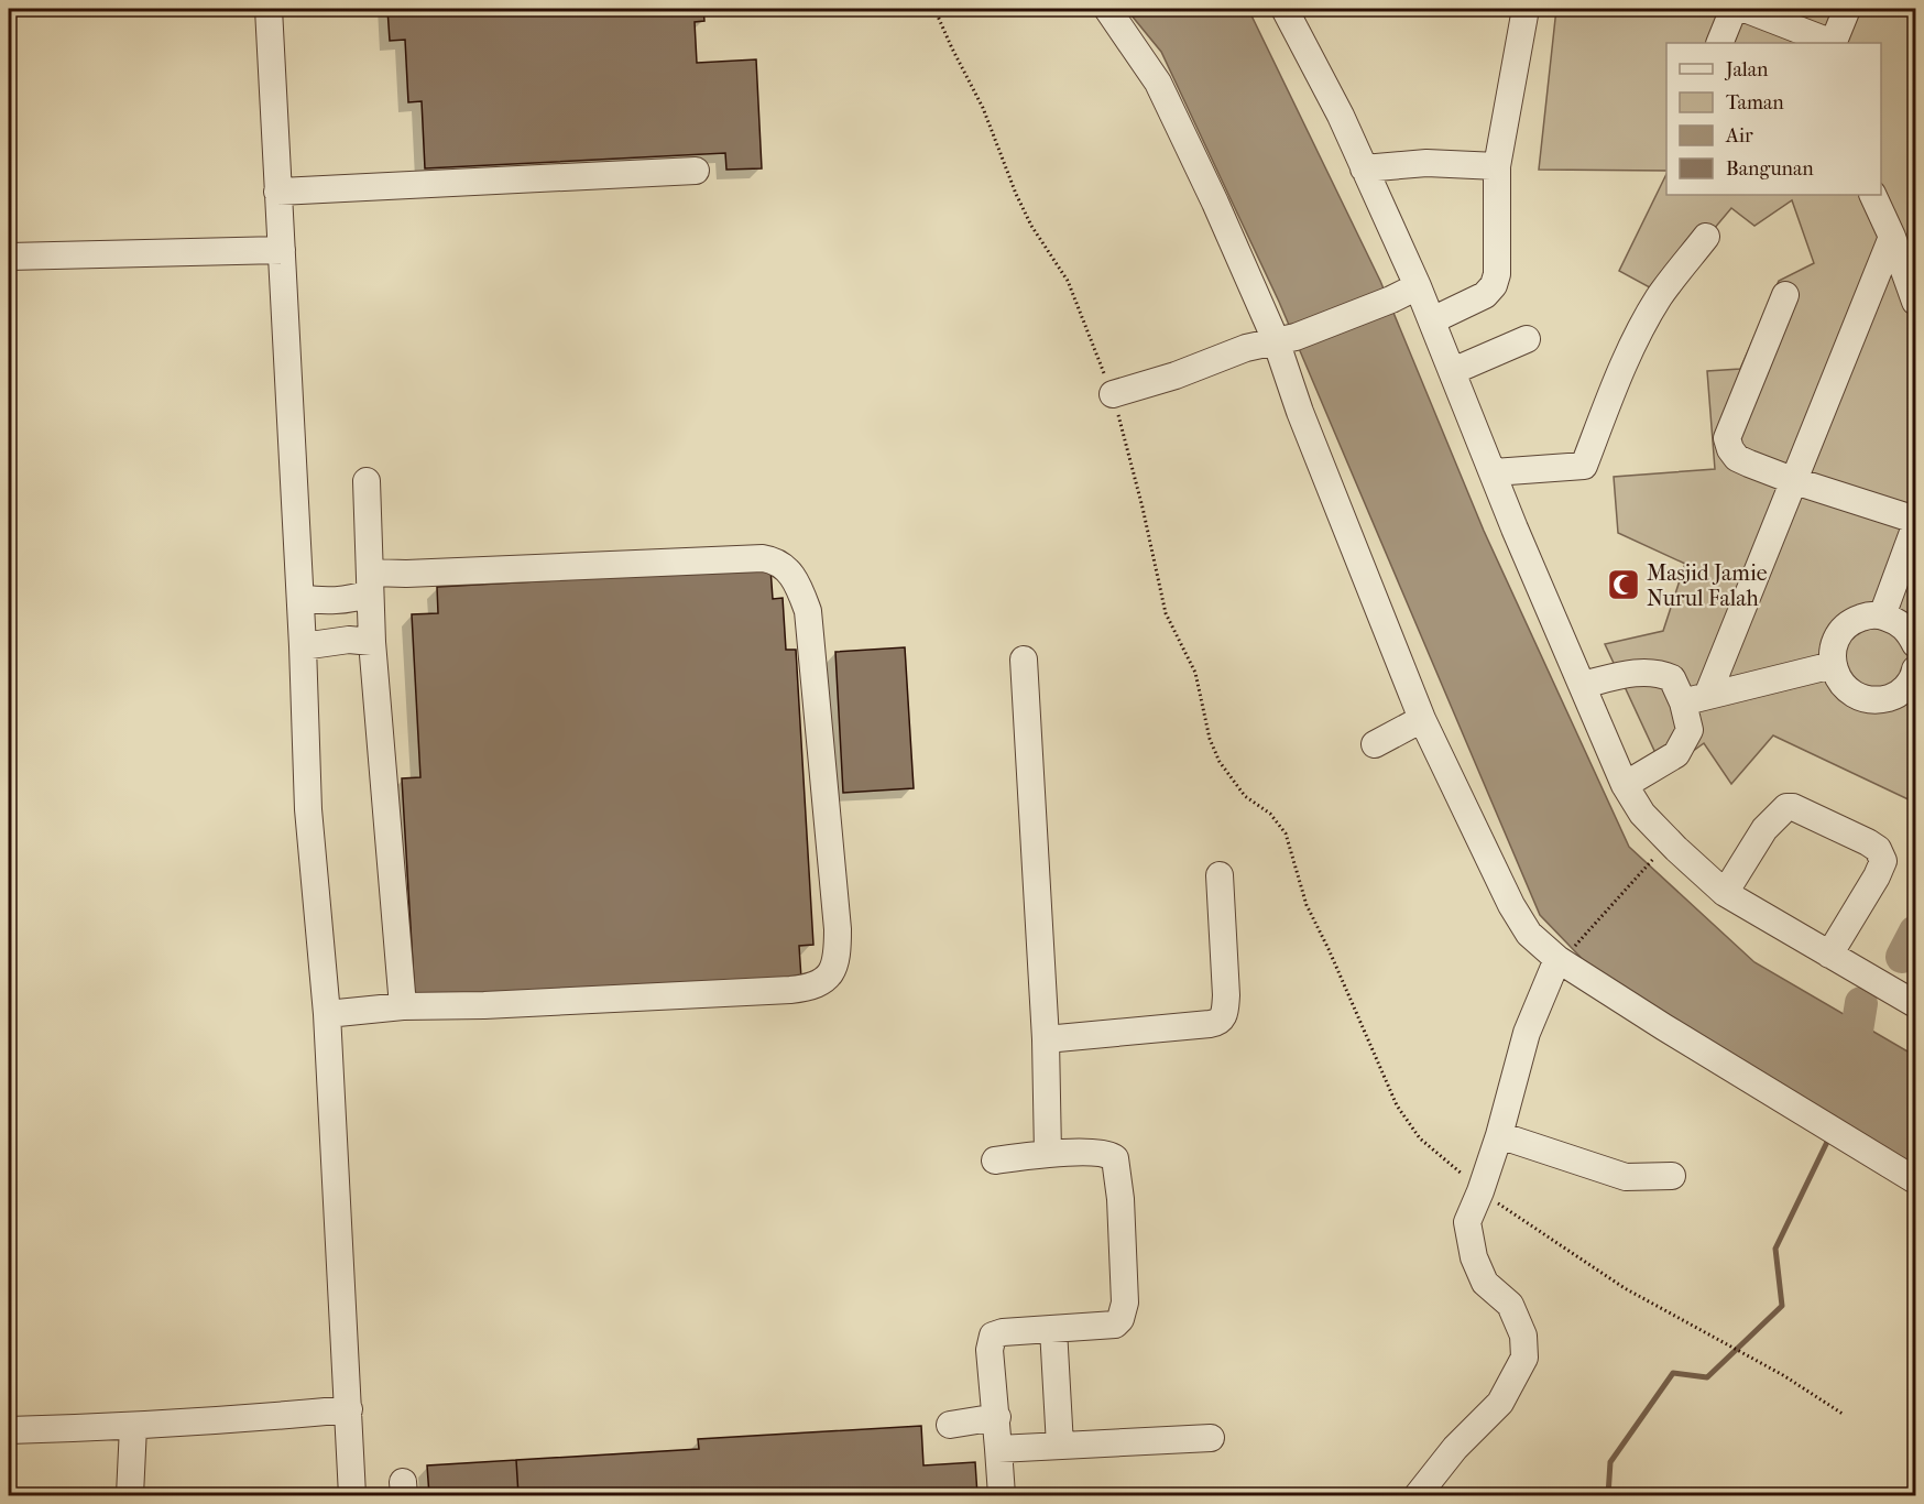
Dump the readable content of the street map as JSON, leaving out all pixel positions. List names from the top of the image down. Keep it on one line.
{"places":{"mosque":["Masjid Jamie Nurul Falah"]},"legend":["Jalan","Taman","Air","Bangunan"]}
